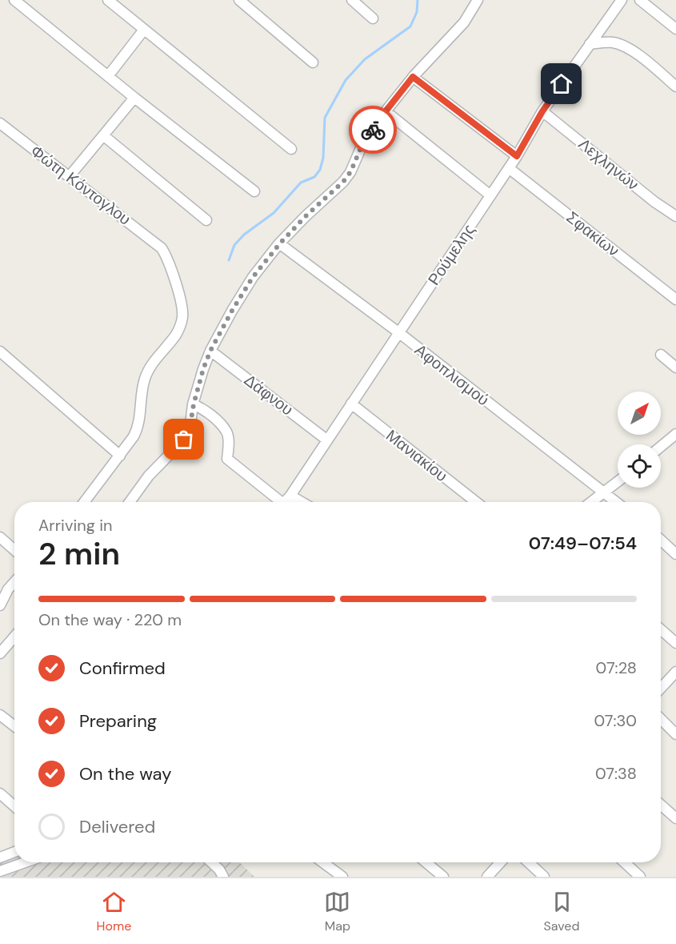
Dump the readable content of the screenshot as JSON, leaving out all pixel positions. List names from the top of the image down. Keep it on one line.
{"streets":{"street":["Λεχληνών","Φώτη Κόντογλου","Σφακίων","Ρούμελης","Αφοπλισμού","Δάφνου","Μανιακίου"]},"crossings":[["Λεχληνών","Ρούμελης"],["Σφακίων","Ρούμελης"],["Ρούμελης","Αφοπλισμού"],["Ρούμελης","Δάφνου"],["Ρούμελης","Μανιακίου"]],"north":"top right","page":{"heading":["2 min","Arriving in","07:49–07:54"],"bar":"On the way · 220 m","list":[["Confirmed","07:28"],["Preparing","07:30"],["On the way","07:38"],"Delivered"],"tabs":["Home","Map","Saved"]}}
